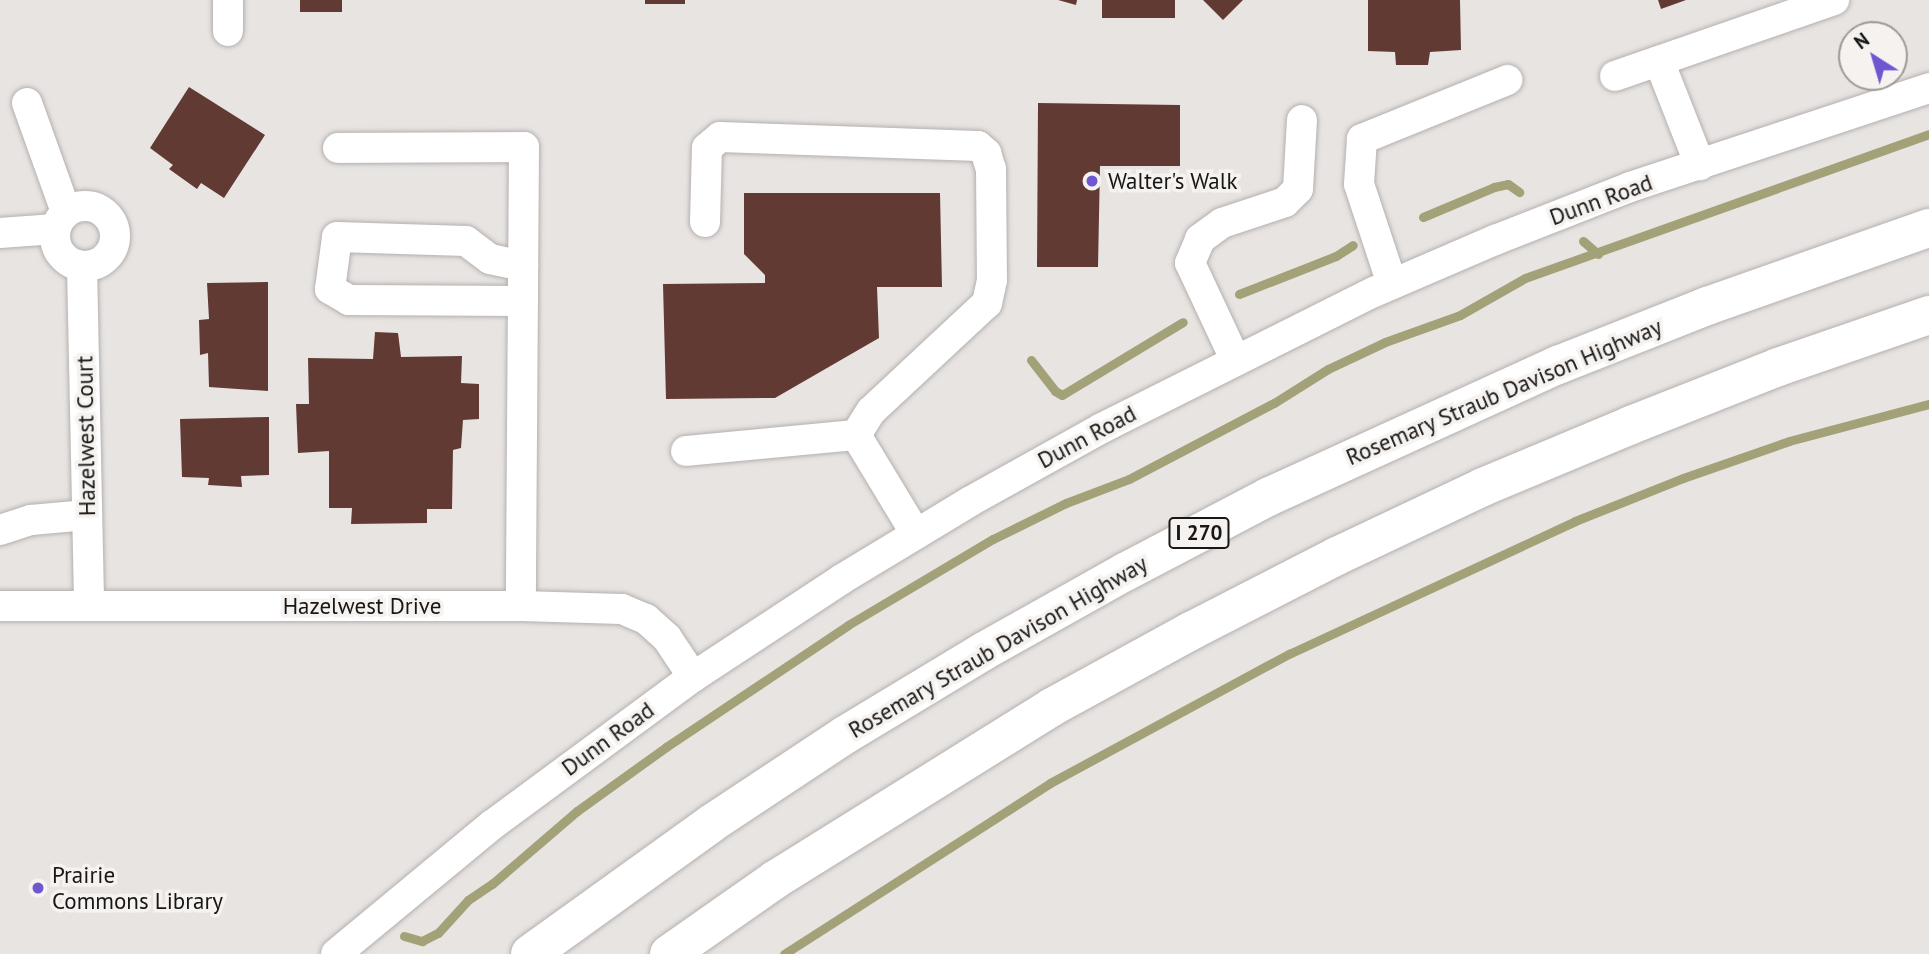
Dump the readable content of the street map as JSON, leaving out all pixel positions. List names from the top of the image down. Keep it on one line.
{"streets":{"highway":["Rosemary Straub Davison Highway","I 270"],"street":["Dunn Road","Hazelwest Court","Hazelwest Drive"]},"crossings":[["Dunn Road","Hazelwest Drive"],["Hazelwest Court","Hazelwest Drive"]],"places":["Walter's Walk","Prairie Commons Library"],"north":"top left"}
